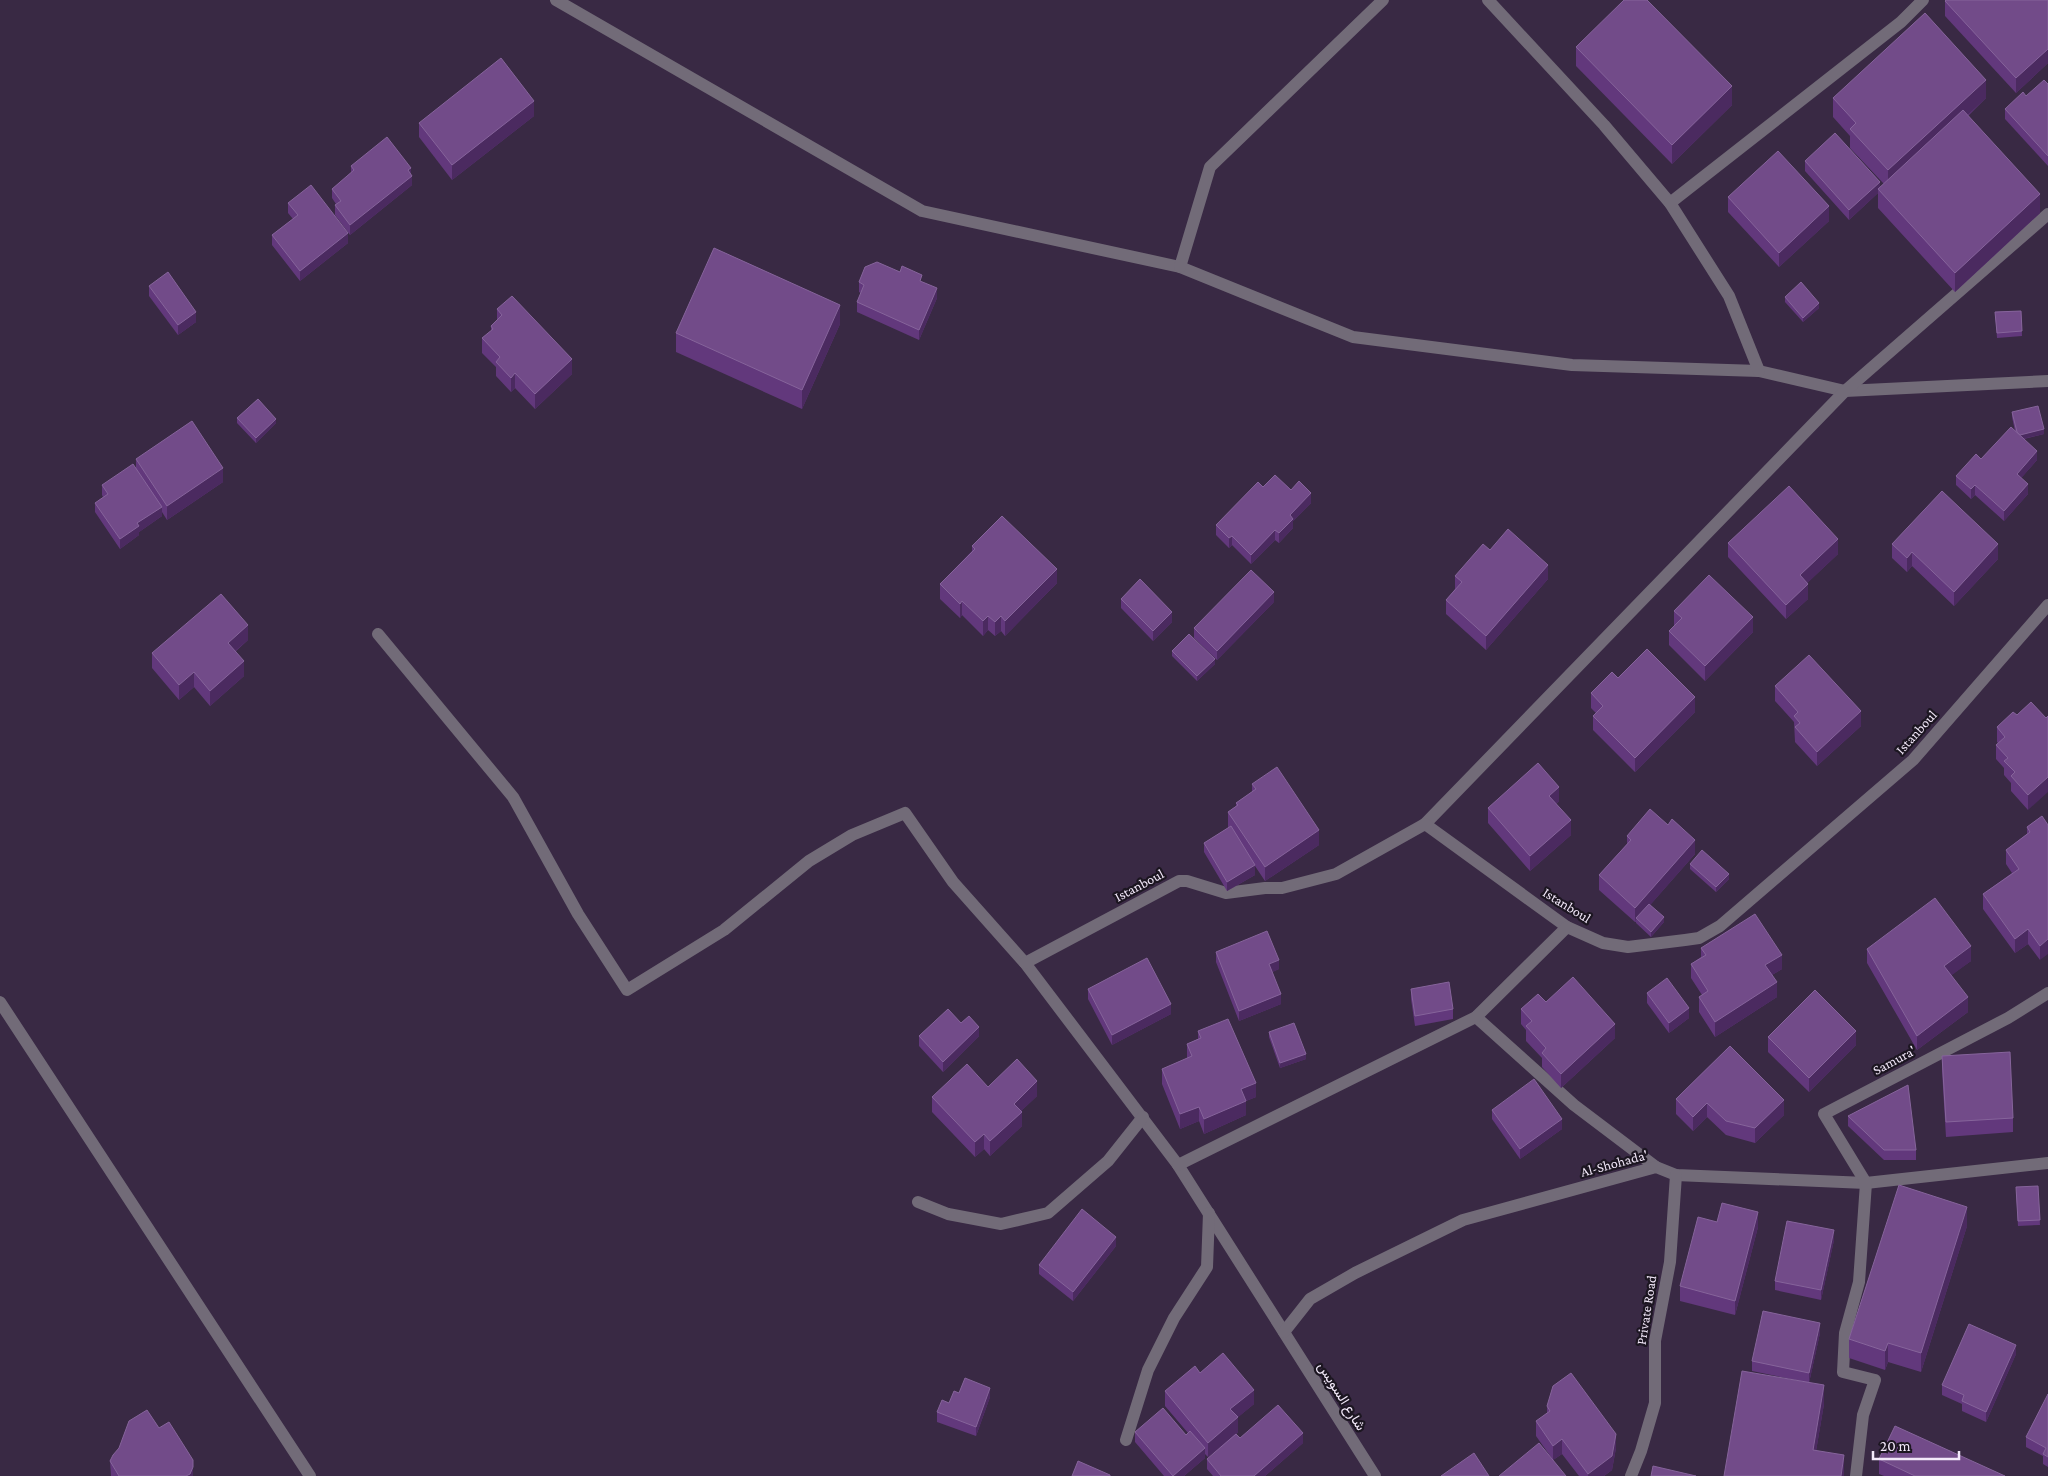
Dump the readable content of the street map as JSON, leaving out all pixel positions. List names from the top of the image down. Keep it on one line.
{"streets":{"street":["Istanboul","Samura'","Al-Shohada'","Private Road","شارع السويس"]},"crossings":[["Istanboul","شارع السويس"],["Samura'","Al-Shohada'"],["Al-Shohada'","Private Road"],["Al-Shohada'","شارع السويس"]],"scale_bar":"20 m"}
